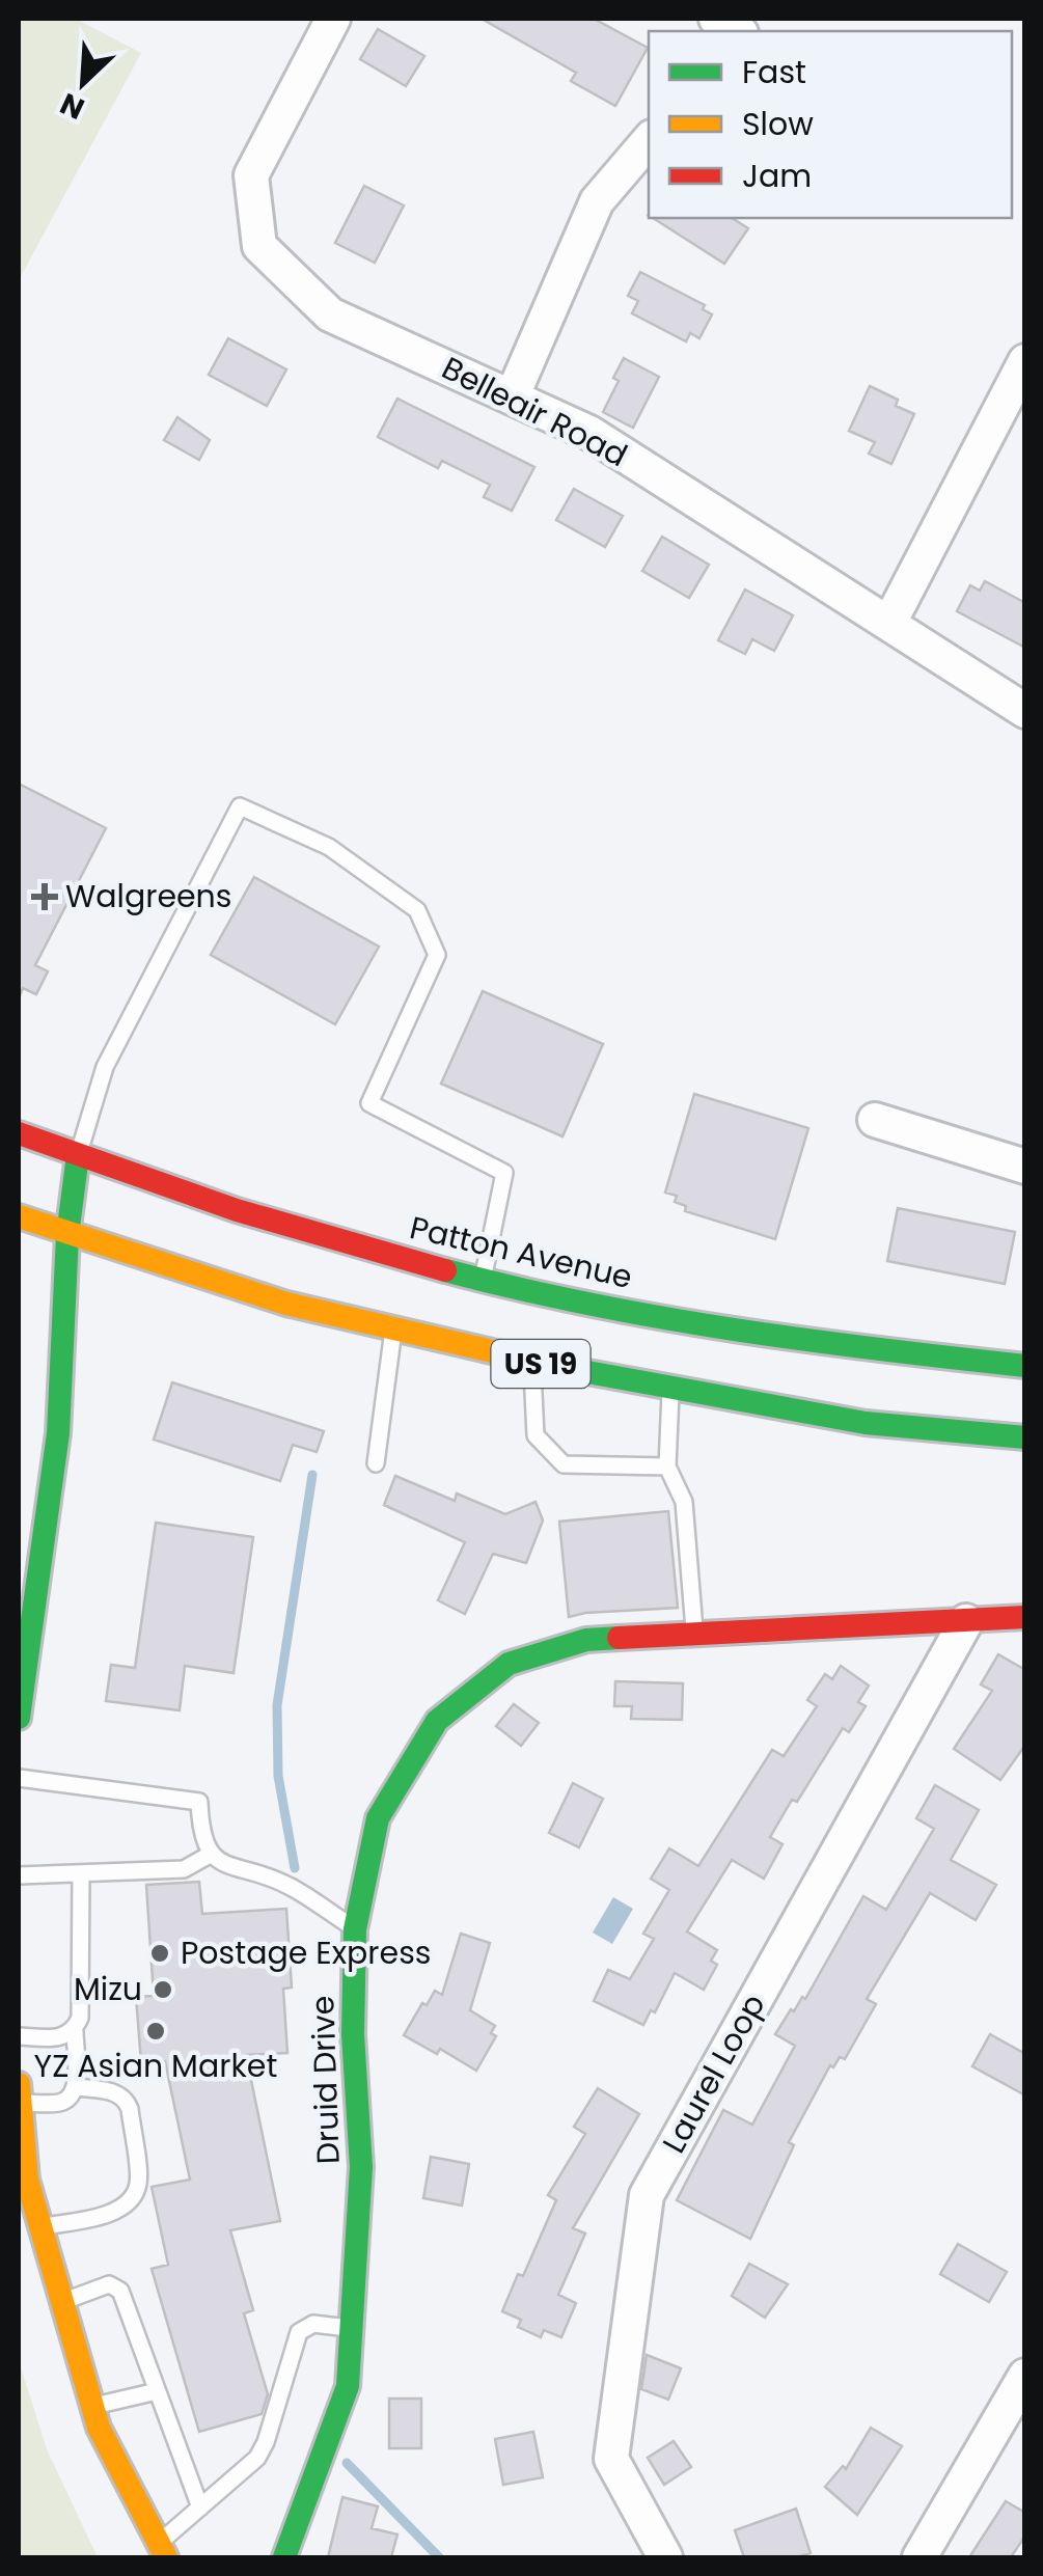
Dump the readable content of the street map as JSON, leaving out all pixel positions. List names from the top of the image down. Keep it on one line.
{"streets":{"main road":["Patton Avenue","US 19","Druid Drive"],"street":["Belleair Road","Laurel Loop"]},"crossings":[["Laurel Loop","Druid Drive"]],"places":{"health":["Walgreens"],"other":["Postage Express","Mizu","YZ Asian Market"]},"legend":["Fast","Slow","Jam"],"north":"bottom left"}
